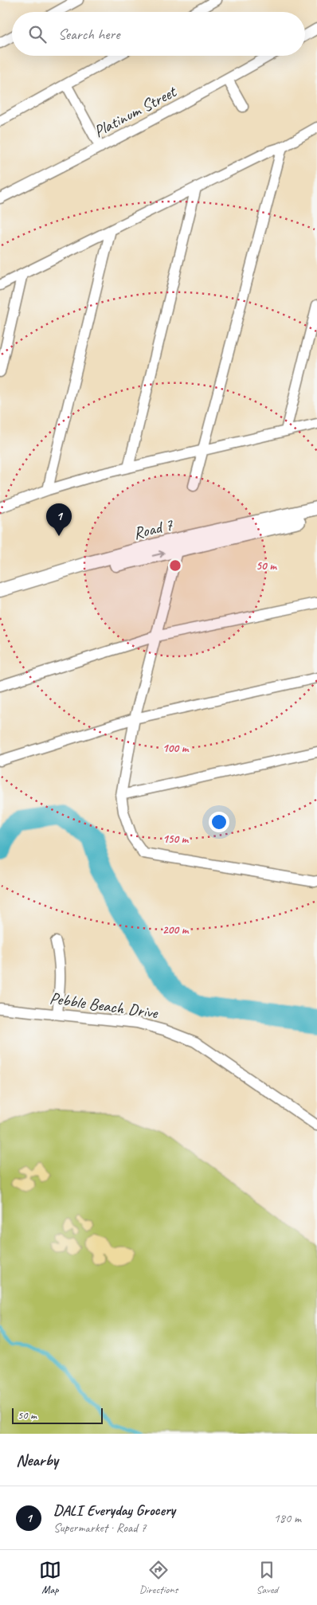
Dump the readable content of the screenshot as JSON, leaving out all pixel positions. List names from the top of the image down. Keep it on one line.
{"streets":{"street":["Platinum Street","Road 7","Pebble Beach Drive"]},"scale_bar":"50 m","page":{"search":"Search here","pins":"1","scale":"50 m","heading":"Nearby","list":[{"mark":"1","name":"DALI Everyday Grocery","note":"Supermarket · Road 7","value":"180 m"}],"nav":["Map","Directions","Saved"]},"rings":["50 m","100 m","150 m","200 m"]}
